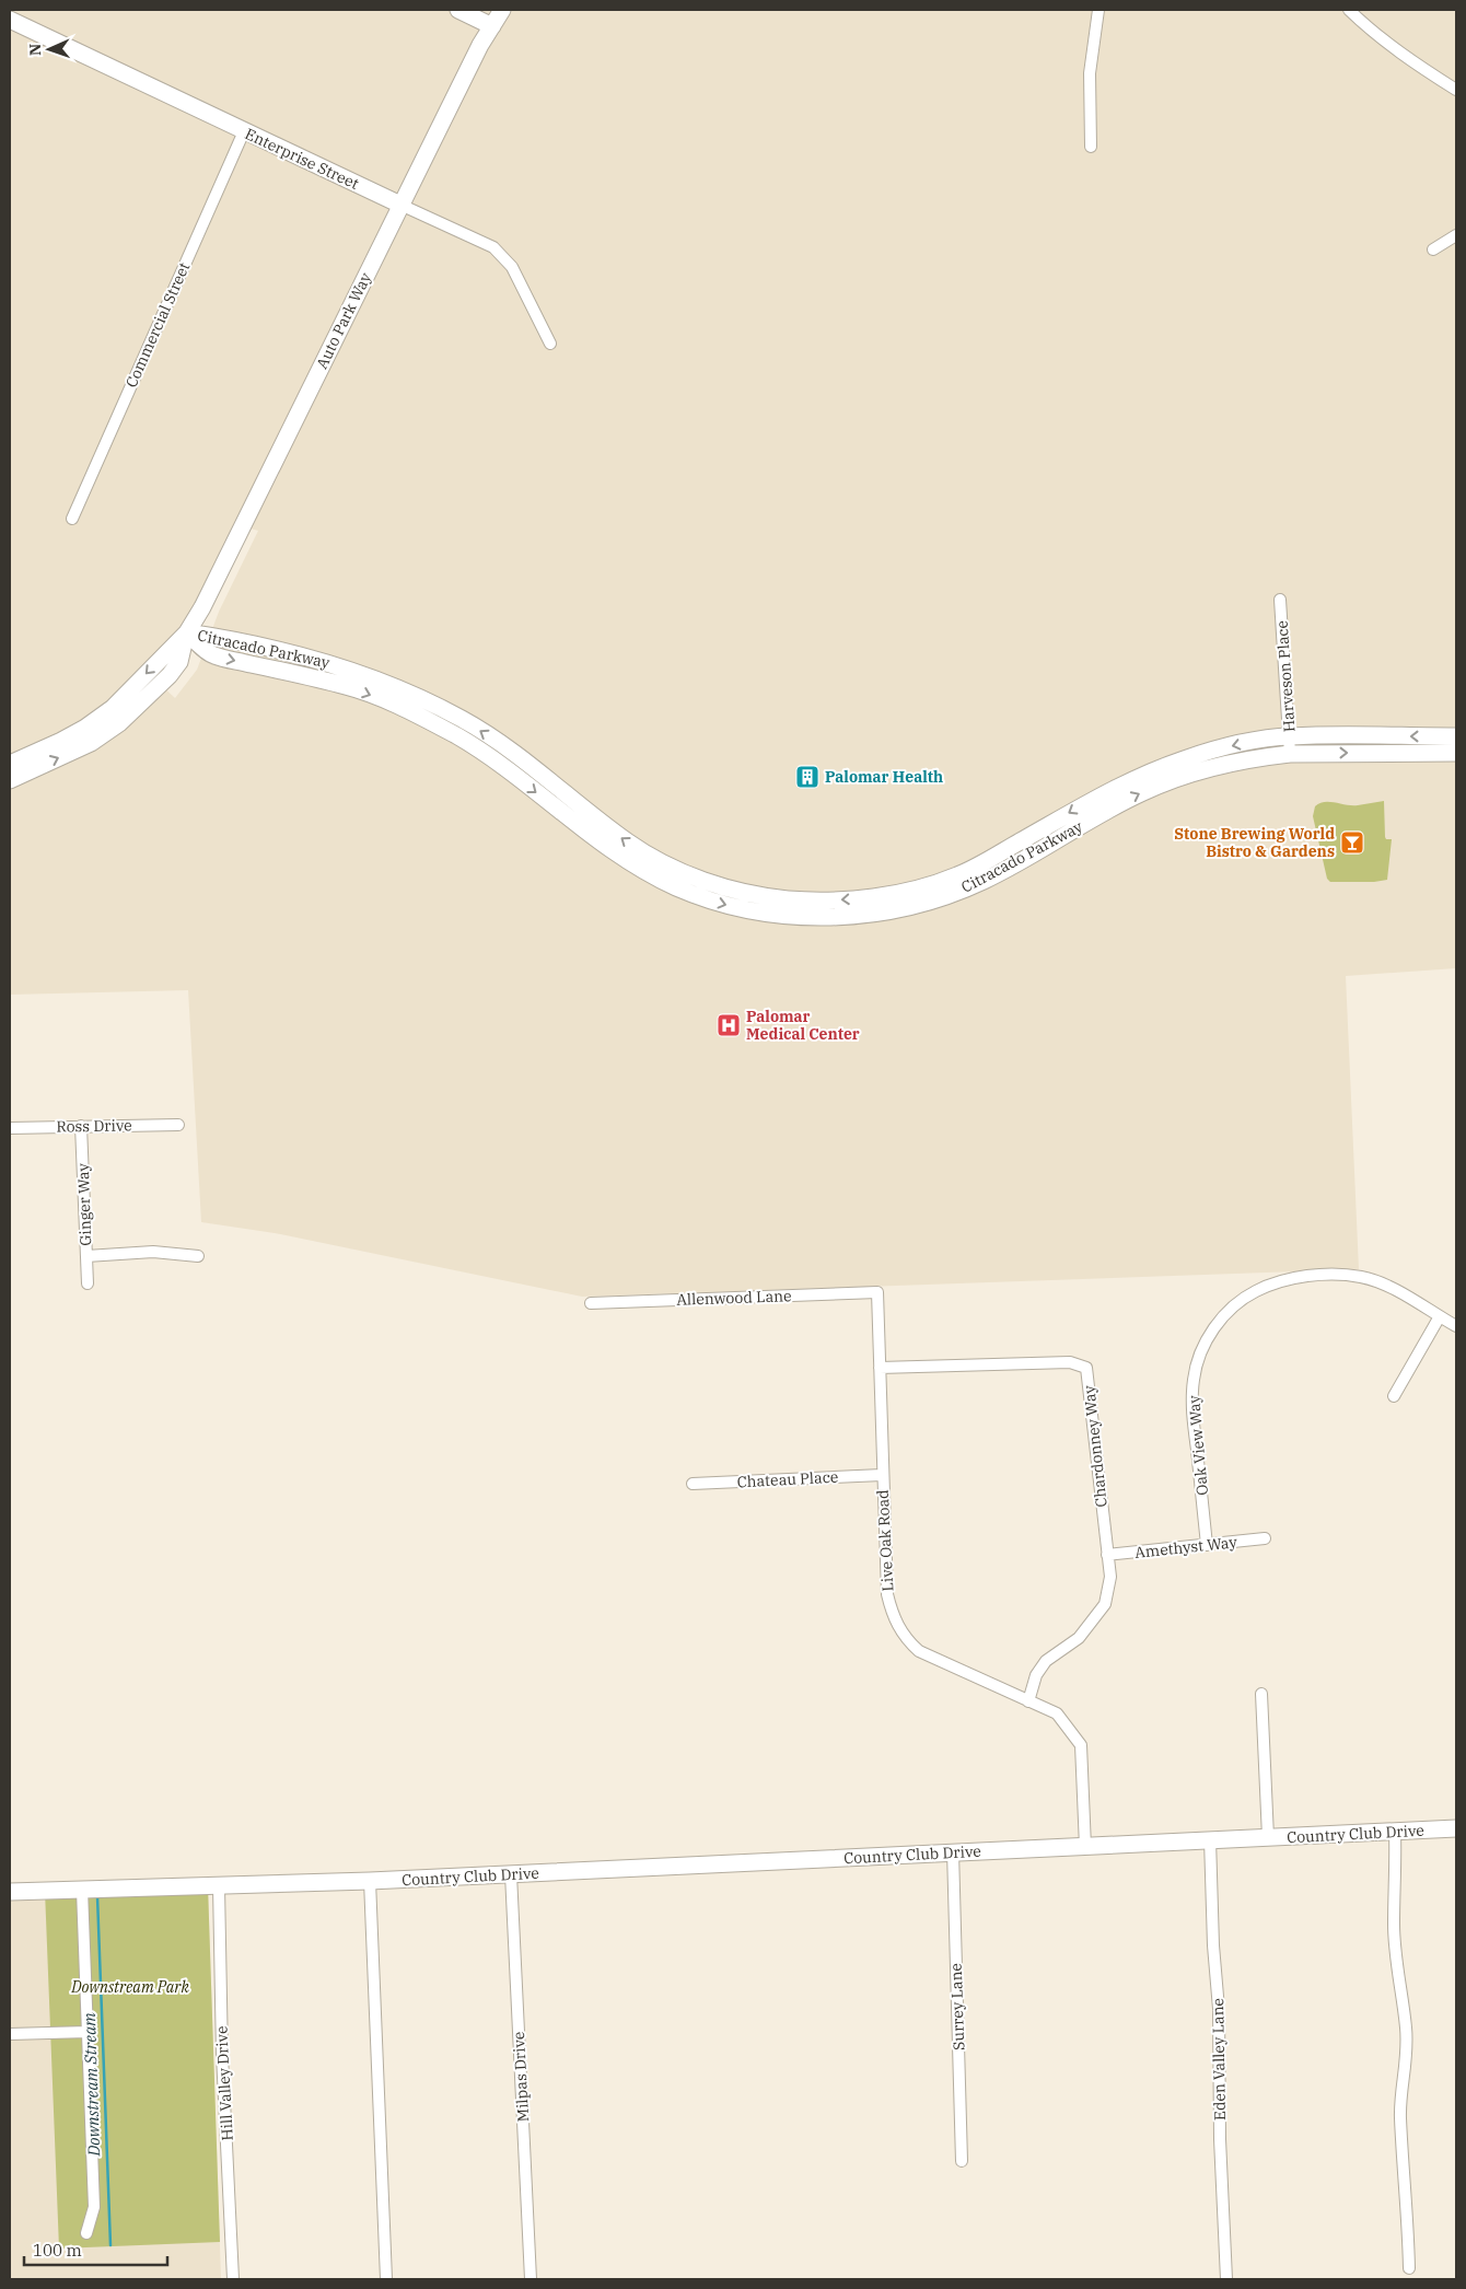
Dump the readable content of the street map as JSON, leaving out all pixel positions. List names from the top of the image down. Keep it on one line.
{"streets":{"main road":["Enterprise Street","Auto Park Way","Citracado Parkway","Country Club Drive"],"street":["Commercial Street","Harveson Place","Ross Drive","Ginger Way","Allenwood Lane","Oak View Way","Chardonney Way","Chateau Place","Live Oak Road","Amethyst Way","Surrey Lane","Eden Valley Lane","Milpas Drive","Hill Valley Drive"]},"crossings":[["Enterprise Street","Auto Park Way"],["Enterprise Street","Commercial Street"],["Auto Park Way","Citracado Parkway"],["Citracado Parkway","Harveson Place"],["Ross Drive","Ginger Way"],["Allenwood Lane","Live Oak Road"],["Oak View Way","Amethyst Way"],["Chardonney Way","Live Oak Road"],["Chardonney Way","Amethyst Way"],["Chateau Place","Live Oak Road"],["Live Oak Road","Country Club Drive"],["Country Club Drive","Surrey Lane"],["Country Club Drive","Eden Valley Lane"],["Country Club Drive","Milpas Drive"],["Country Club Drive","Hill Valley Drive"]],"water":["Downstream Stream"],"parks":["Downstream Park"],"places":{"building":["Palomar Health"],"bar":["Stone Brewing World Bistro & Gardens"],"hospital":["Palomar Medical Center"]},"scale_bar":"100 m","north":"left"}
